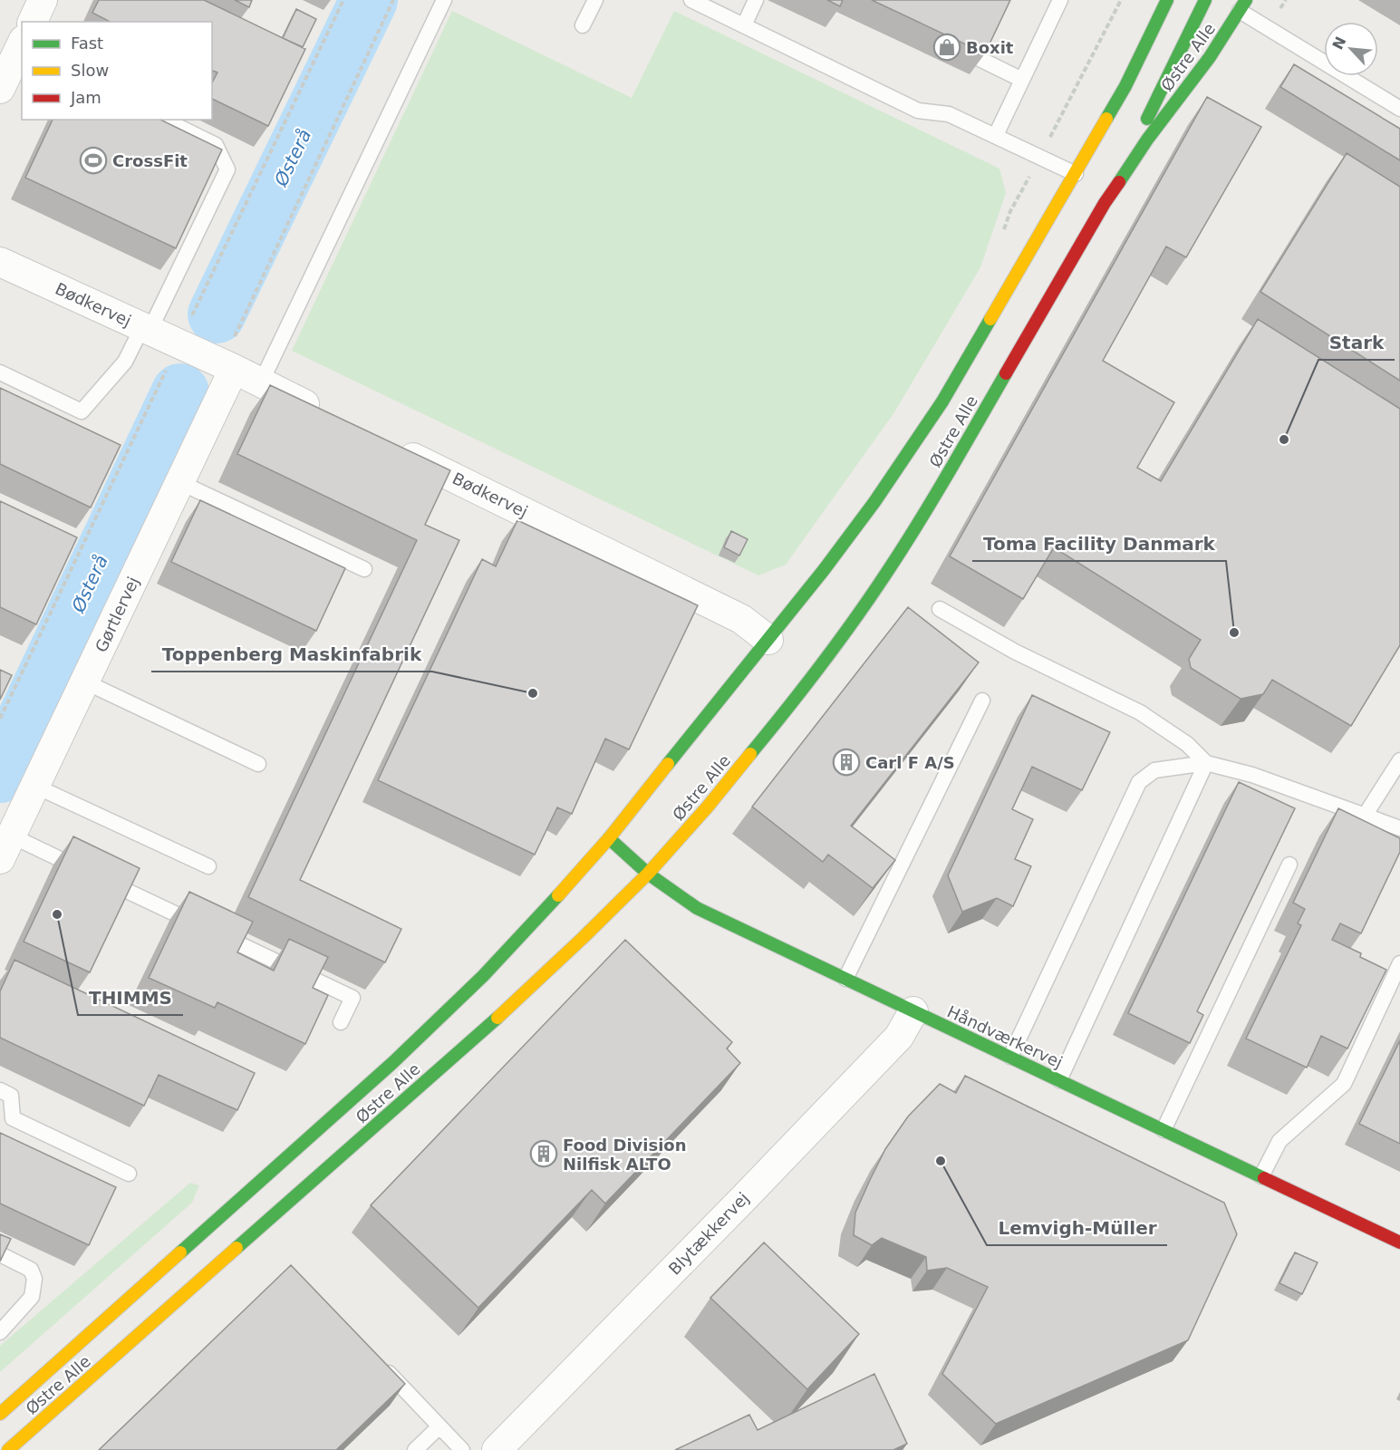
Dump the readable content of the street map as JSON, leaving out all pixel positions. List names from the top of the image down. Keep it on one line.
{"streets":{"street":["Østre Alle","Bødkervej","Gørtlervej","Håndværkervej","Blytækkervej"]},"crossings":[["Østre Alle","Bødkervej"],["Østre Alle","Håndværkervej"],["Bødkervej","Gørtlervej"],["Håndværkervej","Blytækkervej"]],"water":["Østerå"],"places":{"shop":["Boxit"],"sports":["CrossFit"],"other":["Stark","Toma Facility Danmark","Toppenberg Maskinfabrik","THIMMS","Lemvigh-Müller"],"building":["Carl F A/S","Food Division Nilfisk ALTO"]},"legend":["Fast","Slow","Jam"],"north":"top left"}
